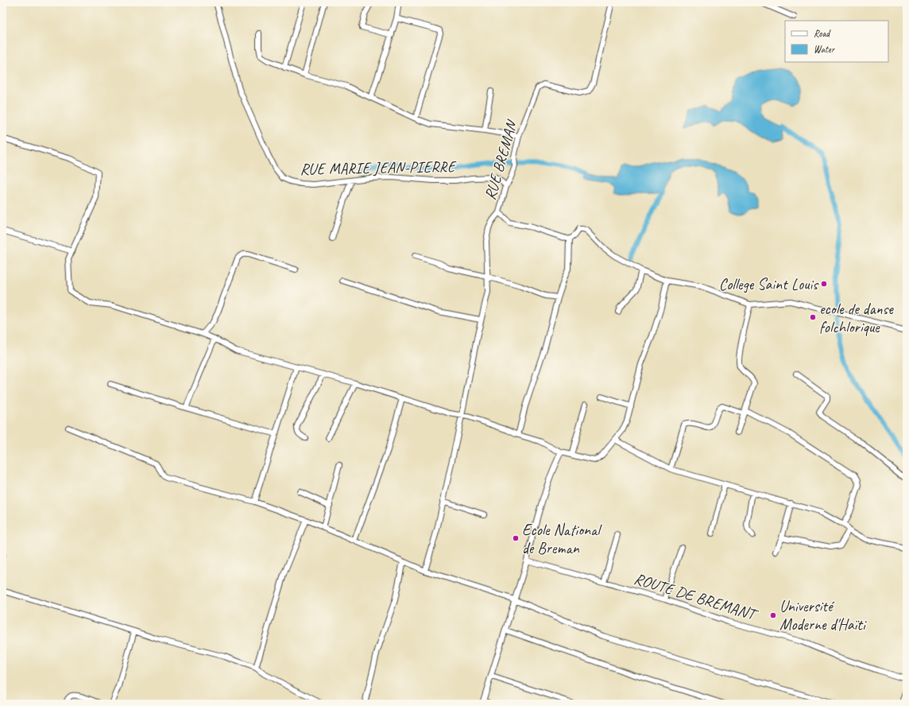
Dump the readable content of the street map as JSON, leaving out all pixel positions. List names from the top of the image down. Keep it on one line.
{"streets":{"street":["RUE BREMAN","RUE MARIE JEAN-PIERRE","ROUTE DE BREMANT"]},"crossings":[["RUE BREMAN","RUE MARIE JEAN-PIERRE"]],"places":["College Saint Louis","ecole de danse folchlorique","Ecole National de Breman","Université Moderne d'Haïti"],"legend":["Road","Water"]}
